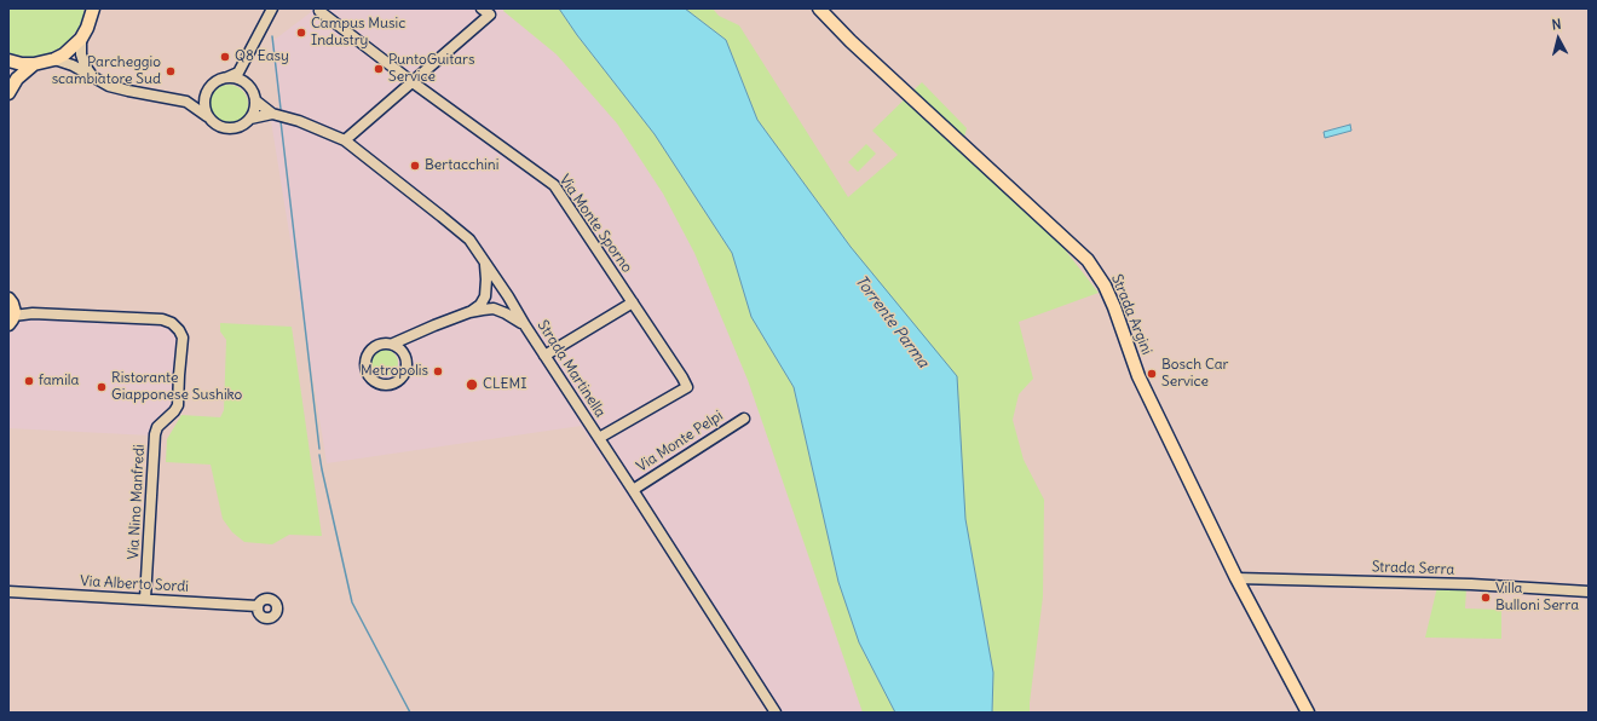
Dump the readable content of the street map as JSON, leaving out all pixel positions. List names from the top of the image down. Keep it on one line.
{"streets":{"main road":["Strada Argini"],"street":["Via Monte Sporno","Strada Martinella","Via Monte Pelpi","Via Nino Manfredi","Strada Serra","Via Alberto Sordi"]},"crossings":[["Via Monte Sporno","Strada Martinella"],["Strada Argini","Strada Serra"],["Strada Martinella","Via Monte Pelpi"],["Via Nino Manfredi","Via Alberto Sordi"]],"water":["Torrente Parma"],"places":["Campus Music Industry","Q8 Easy","PuntoGuitars Service","Parcheggio scambiatore Sud","Bertacchini","Metropolis","Bosch Car Service","famila","CLEMI","Ristorante Giapponese Sushiko","Villa Bulloni Serra"],"north":"top"}
